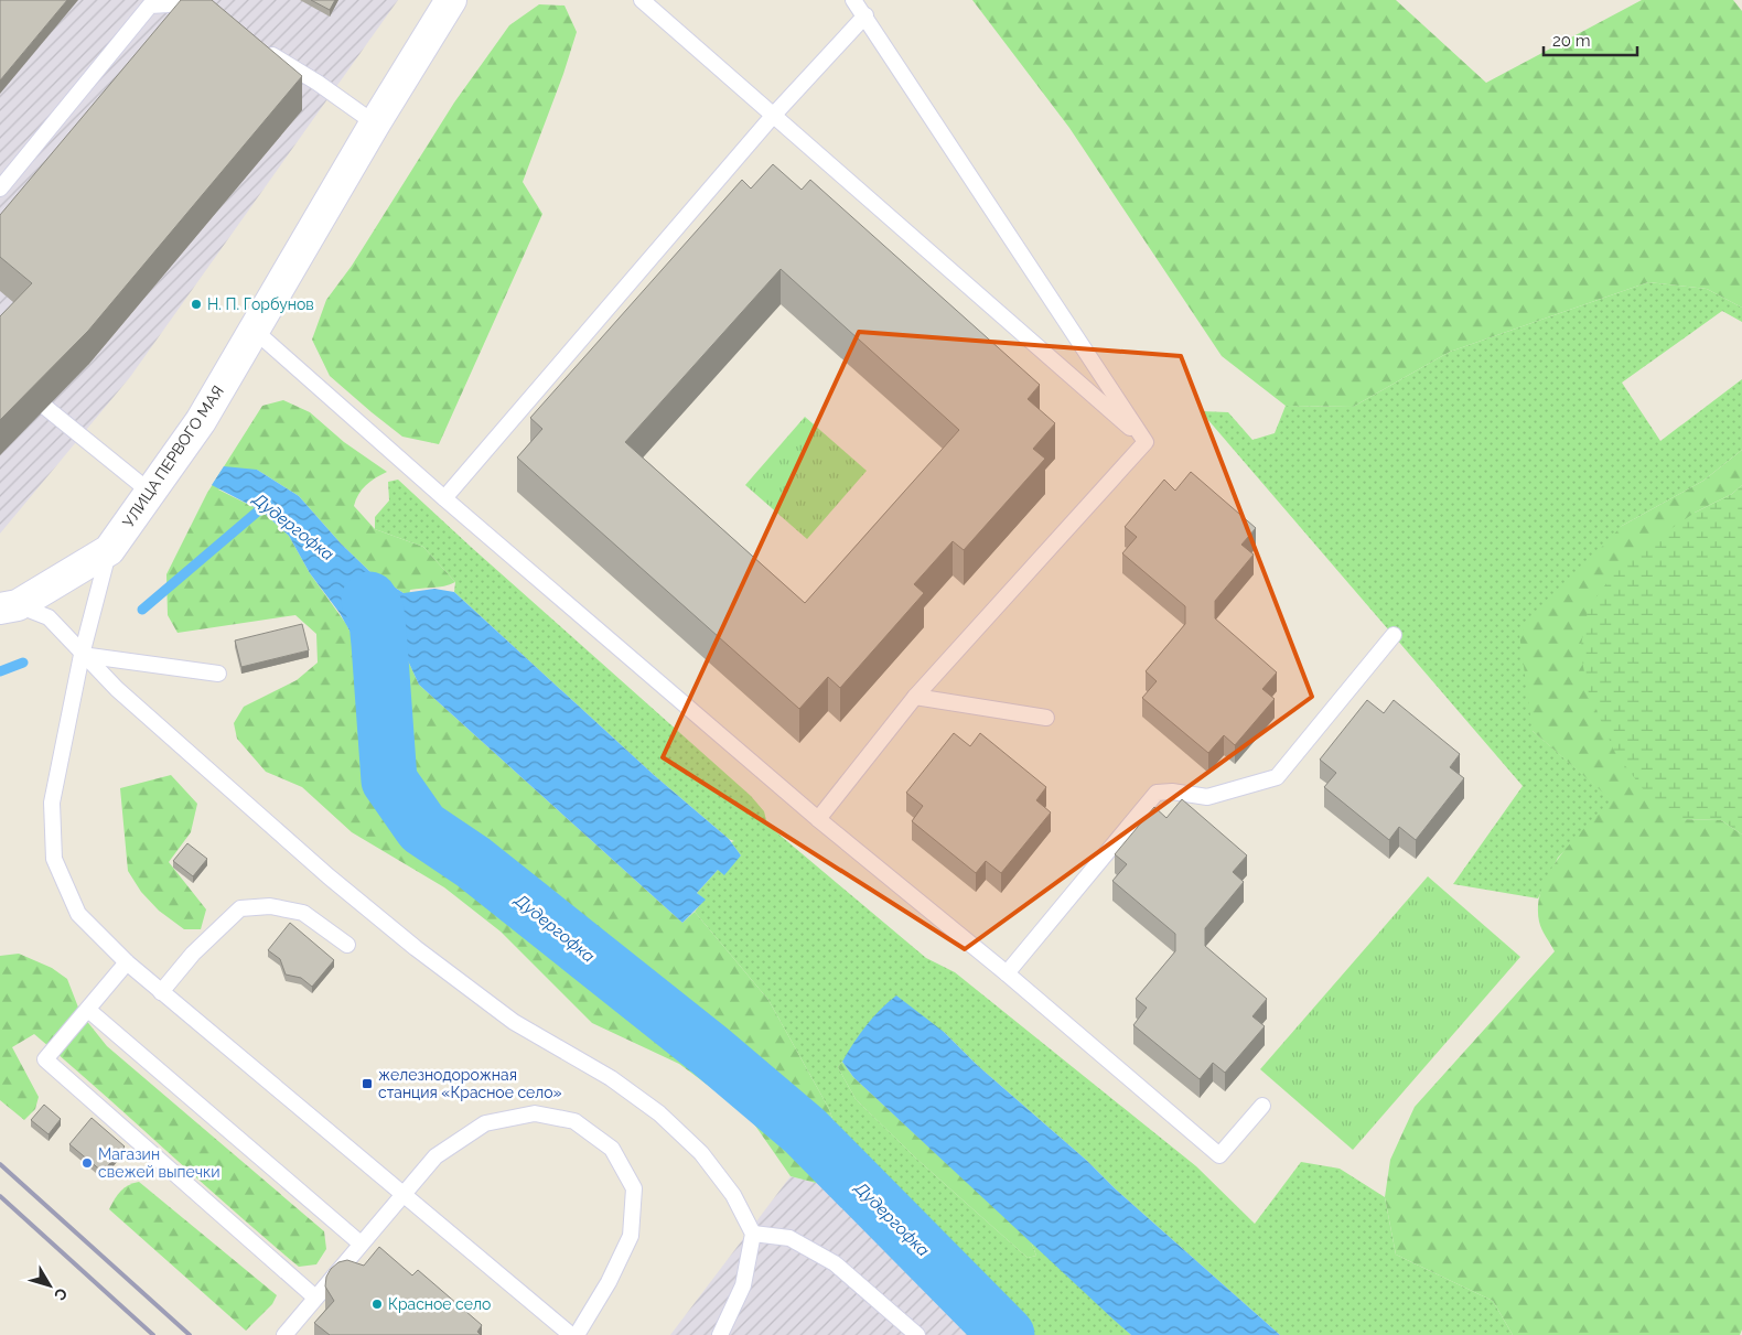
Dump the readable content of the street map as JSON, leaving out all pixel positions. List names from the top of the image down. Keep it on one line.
{"streets":{"main road":["УЛИЦА ПЕРВОГО МАЯ"]},"water":["Дудергофка"],"places":{"other":["Н. П. Горбунов","Магазин свежей выпечки","Красное село"],"transit":["железнодорожная станция «Красное село»"]},"scale_bar":"20 m","north":"bottom right"}
